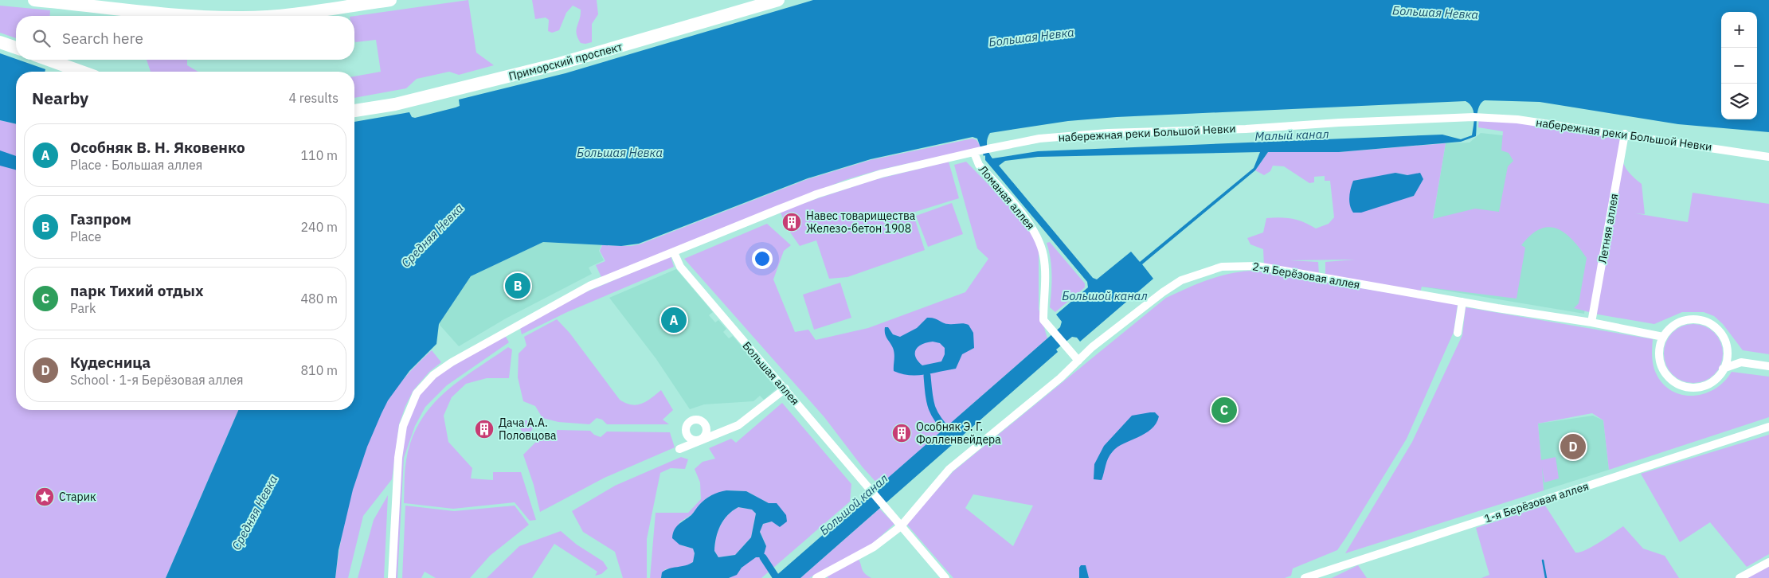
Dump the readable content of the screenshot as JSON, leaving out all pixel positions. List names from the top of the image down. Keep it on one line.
{"streets":{"main road":["Приморский проспект"],"street":["набережная реки Большой Невки","Ломаная аллея","Летняя аллея","2-я Берёзовая аллея","Большая аллея","1-я Берёзовая аллея"]},"crossings":[["набережная реки Большой Невки","Ломаная аллея"],["набережная реки Большой Невки","Летняя аллея"],["набережная реки Большой Невки","Большая аллея"],["Ломаная аллея","2-я Берёзовая аллея"],["Летняя аллея","2-я Берёзовая аллея"],["2-я Берёзовая аллея","Большая аллея"]],"water":["Большая Невка","Малый канал","Средняя Невка","Большой канал"],"places":{"building":["Навес товарищества Железо-бетон 1908","Дача А.А. Половцова","Особняк Э. Г. Фолленвейдера"],"place":["Старик"]},"page":{"map_buttons":["+","−"],"search":"Search here","heading":["Nearby","4 results"],"list":[{"mark":"A","name":"Особняк В. Н. Яковенко","note":"Place · Большая аллея","value":"110 m"},{"mark":"B","name":"Газпром","note":"Place","value":"240 m"},{"mark":"C","name":"парк Тихий отдых","note":"Park","value":"480 m"},{"mark":"D","name":"Кудесница","note":"School · 1-я Берёзовая аллея","value":"810 m"}],"pins":["B","A","C","D"]}}
